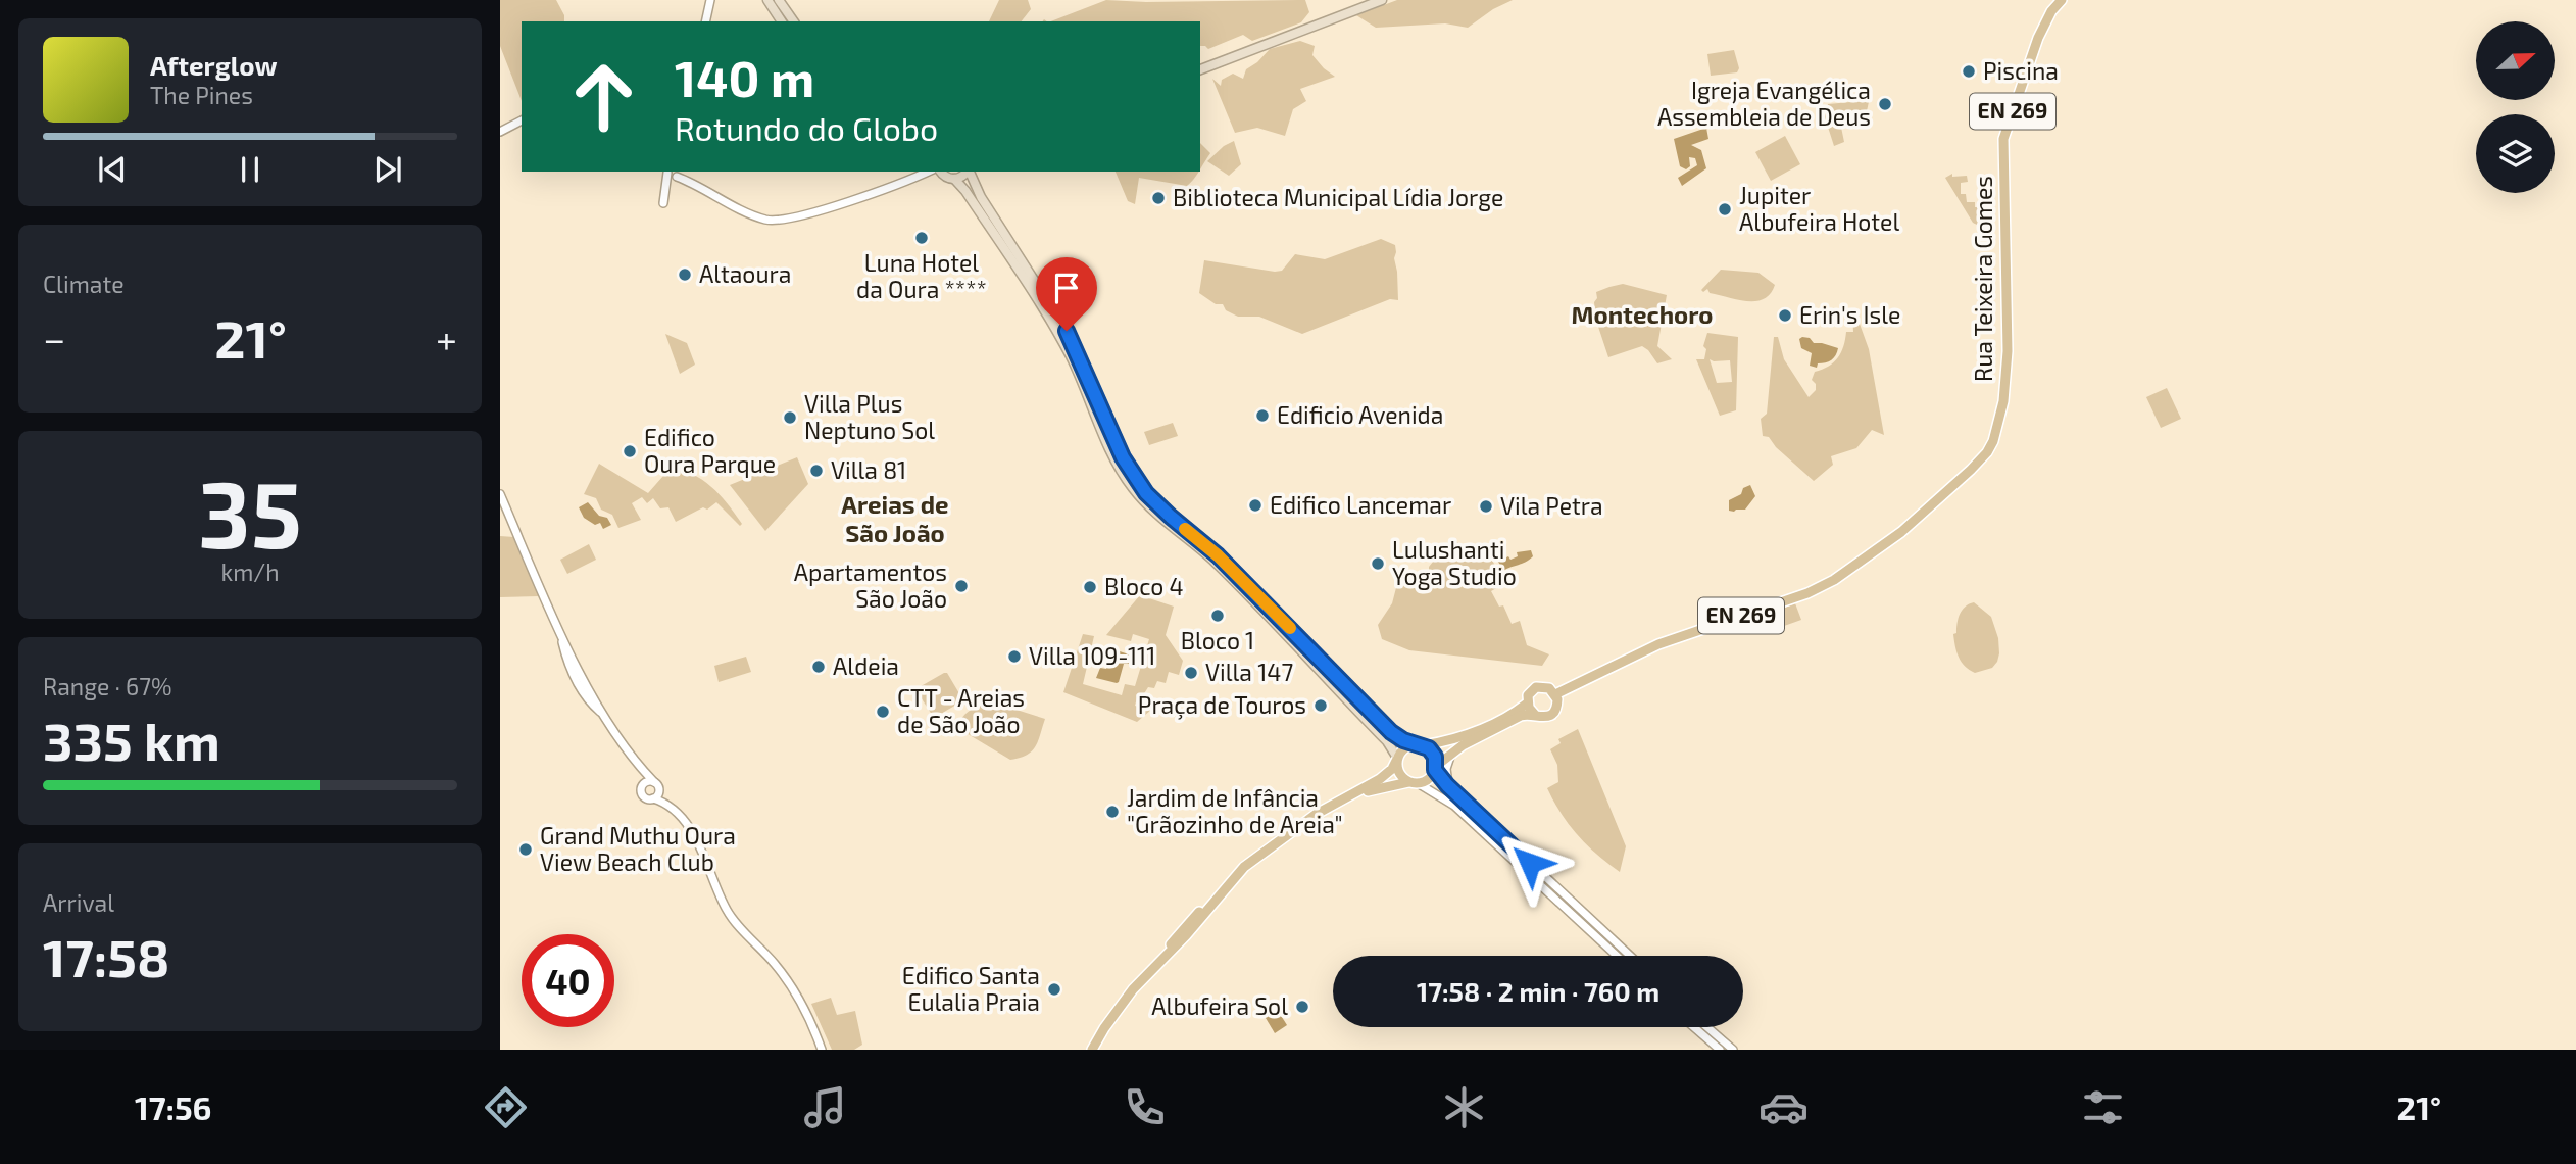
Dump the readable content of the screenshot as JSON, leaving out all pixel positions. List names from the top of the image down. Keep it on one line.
{"streets":{"main road":["EN 269","Rua Teixeira Gomes"]},"crossings":[["EN 269","Rua Teixeira Gomes"]],"districts":["Montechoro","Areias de São João"],"places":["Piscina","Igreja Evangélica Assembleia de Deus","Biblioteca Municipal Lídia Jorge","Jupiter Albufeira Hotel","Luna Hotel da Oura ****","Altaoura","Erin's Isle","Edificio Avenida","Villa Plus Neptuno Sol","Edifico Oura Parque","Villa 81","Edifico Lancemar","Vila Petra","Lulushanti Yoga Studio","Apartamentos São João","Bloco 4","Bloco 1","Villa 109-111","Aldeia","Villa 147","Praça de Touros","CTT - Areias de São João","Jardim de Infância \"Grãozinho de Areia\"","Grand Muthu Oura View Beach Club","Edifico Santa Eulalia Praia","Albufeira Sol"],"north":"right","page":{"turn":["140 m","Rotundo do Globo"],"song":["Afterglow","The Pines"],"tile":["Climate",["35","km/h"],["Range · 67%","335 km"],["Arrival","17:58"]],"heat":["−","21°","+"],"limit":"40","trip":"17:58 · 2 min · 760 m","tabs":["17:56","21°"]}}
